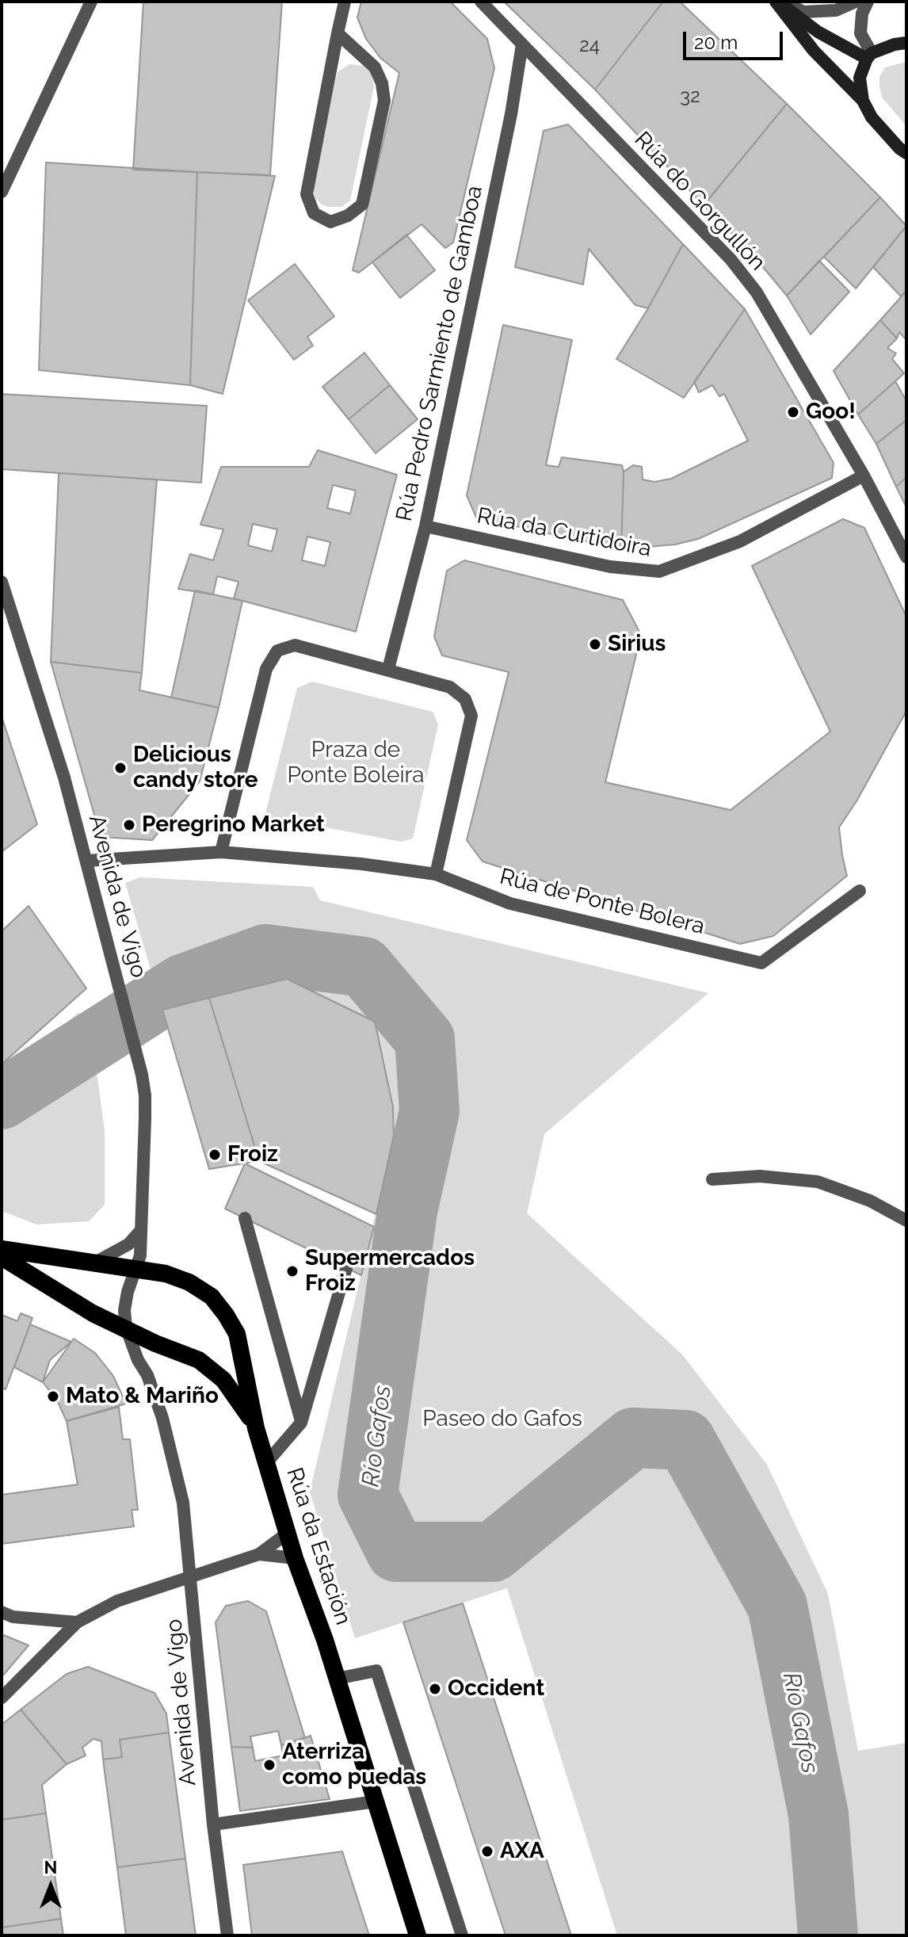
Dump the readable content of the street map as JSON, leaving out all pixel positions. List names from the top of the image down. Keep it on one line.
{"streets":{"highway":["Rúa da Estación"],"street":["Rúa do Gorgullón","Rúa Pedro Sarmiento de Gamboa","Rúa da Curtidoira","Avenida de Vigo","Rúa de Ponte Bolera"]},"crossings":[["Rúa do Gorgullón","Rúa Pedro Sarmiento de Gamboa"],["Rúa do Gorgullón","Rúa da Curtidoira"],["Rúa Pedro Sarmiento de Gamboa","Rúa da Curtidoira"],["Avenida de Vigo","Rúa de Ponte Bolera"]],"water":["Río Gafos"],"parks":["Praza de Ponte Boleira","Paseo do Gafos"],"places":["Goo!","Sirius","Delicious candy store","Peregrino Market","Froiz","Supermercados Froiz","Mato & Mariño","Occident","Aterriza como puedas","AXA"],"house_numbers":["24","32"],"scale_bar":"20 m","north":"top"}
